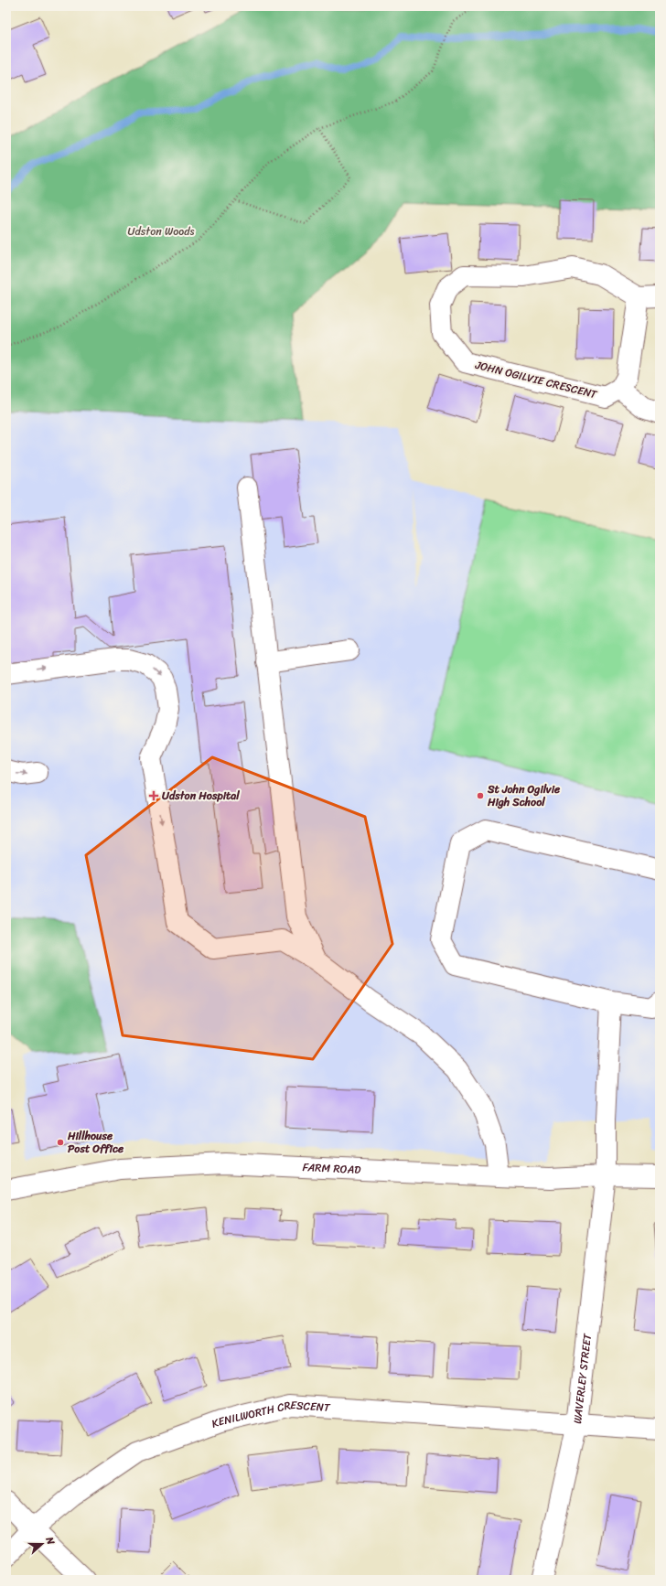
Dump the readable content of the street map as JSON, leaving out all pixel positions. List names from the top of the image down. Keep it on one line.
{"streets":{"street":["JOHN OGILVIE CRESCENT","FARM ROAD","WAVERLEY STREET","KENILWORTH CRESCENT"]},"crossings":[["FARM ROAD","WAVERLEY STREET"],["WAVERLEY STREET","KENILWORTH CRESCENT"]],"parks":["Udston Woods"],"places":{"health":["Udston Hospital"],"other":["St John Ogilvie High School","Hillhouse Post Office"]},"north":"right"}
